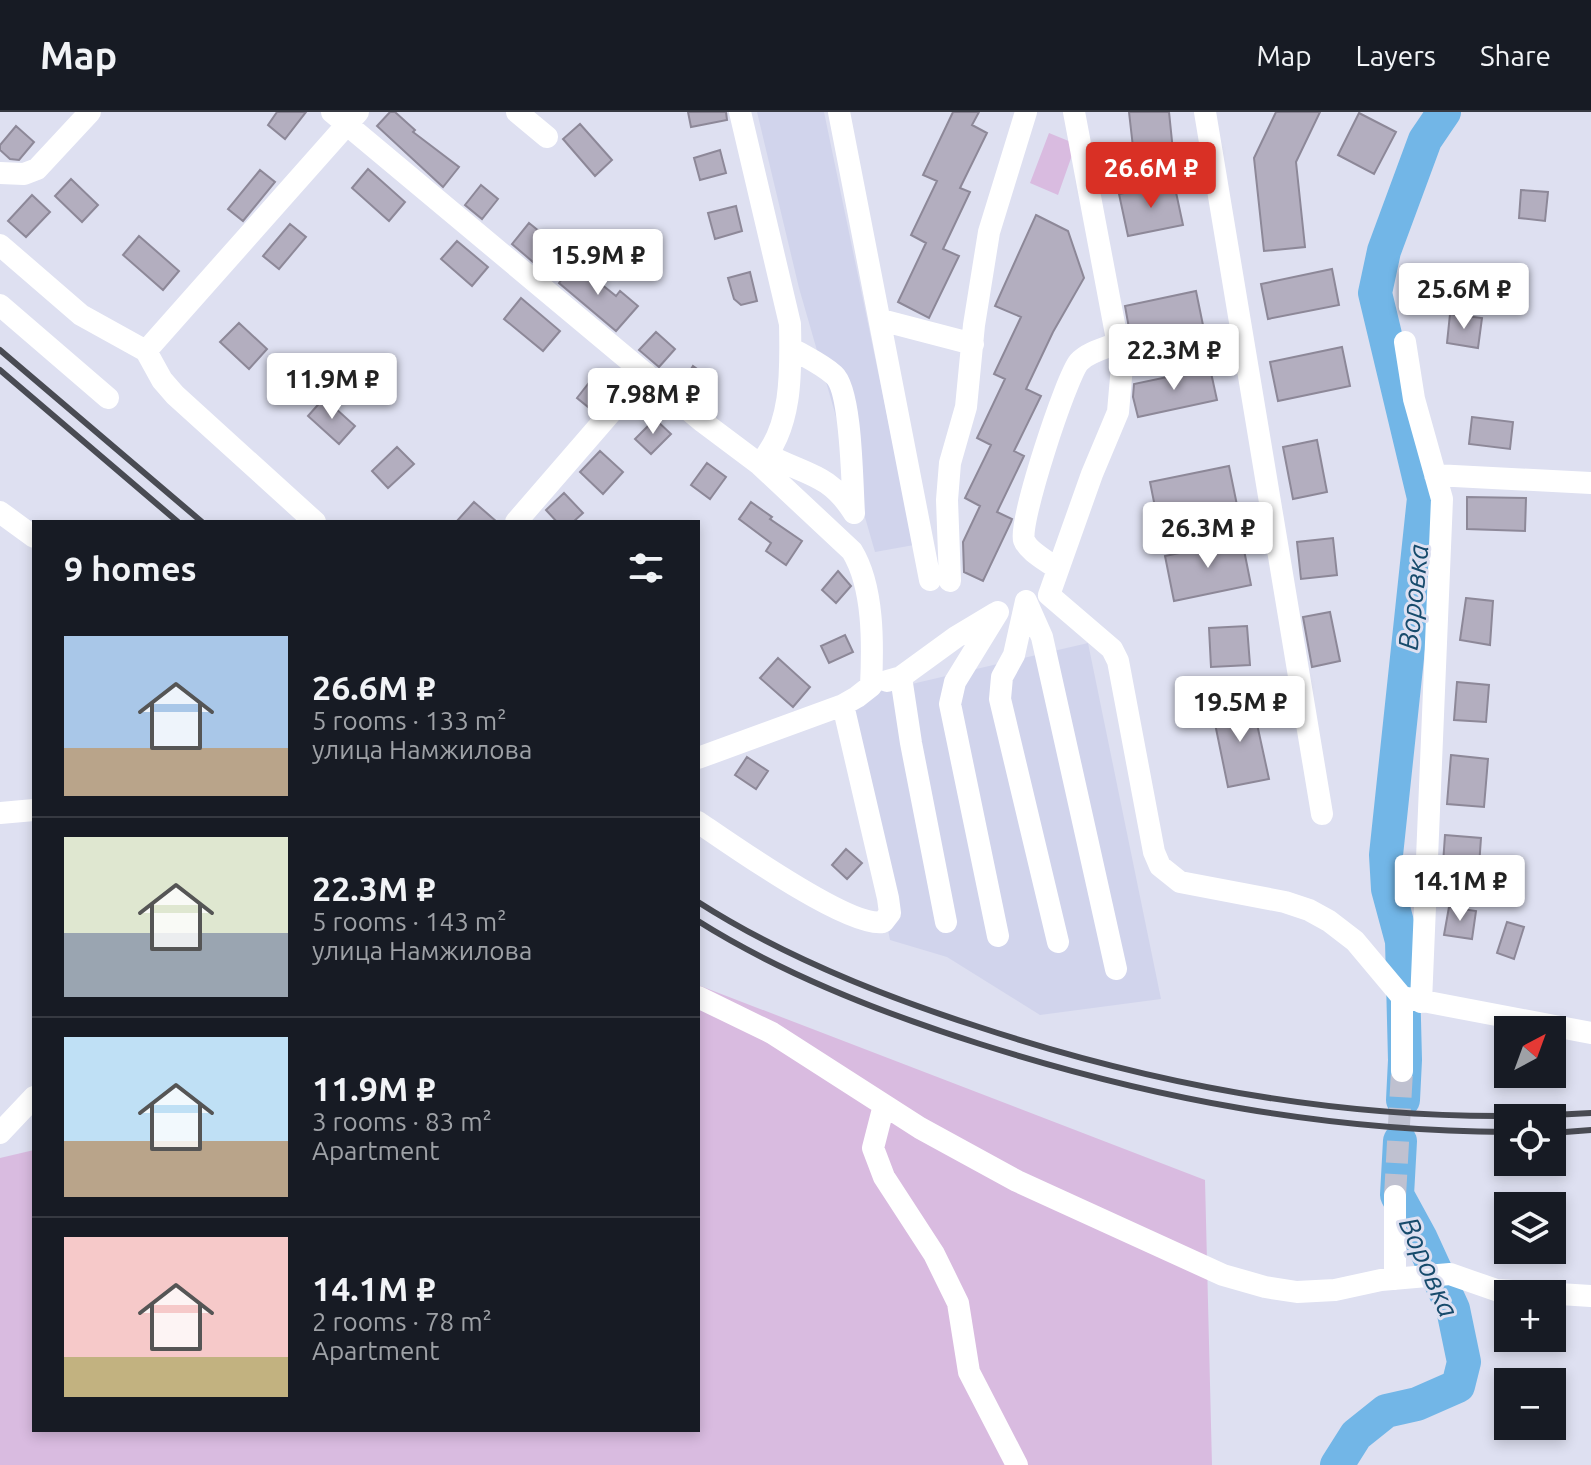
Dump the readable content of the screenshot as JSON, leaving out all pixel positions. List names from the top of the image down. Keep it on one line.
{"water":["Воровка"],"north":"top right","page":{"header":"Map","nav":["Map","Layers","Share"],"price":["26.6M ₽","15.9M ₽","25.6M ₽","22.3M ₽","11.9M ₽","7.98M ₽","26.3M ₽","19.5M ₽","14.1M ₽"],"heading":"9 homes","list":[{"name":"26.6M ₽","note":"5 rooms · 133 m² · улица Намжилова"},{"name":"22.3M ₽","note":"5 rooms · 143 m² · улица Намжилова"},{"name":"11.9M ₽","note":"3 rooms · 83 m² · Apartment"},{"name":"14.1M ₽","note":"2 rooms · 78 m² · Apartment"}],"map_buttons":["+","−"]}}
